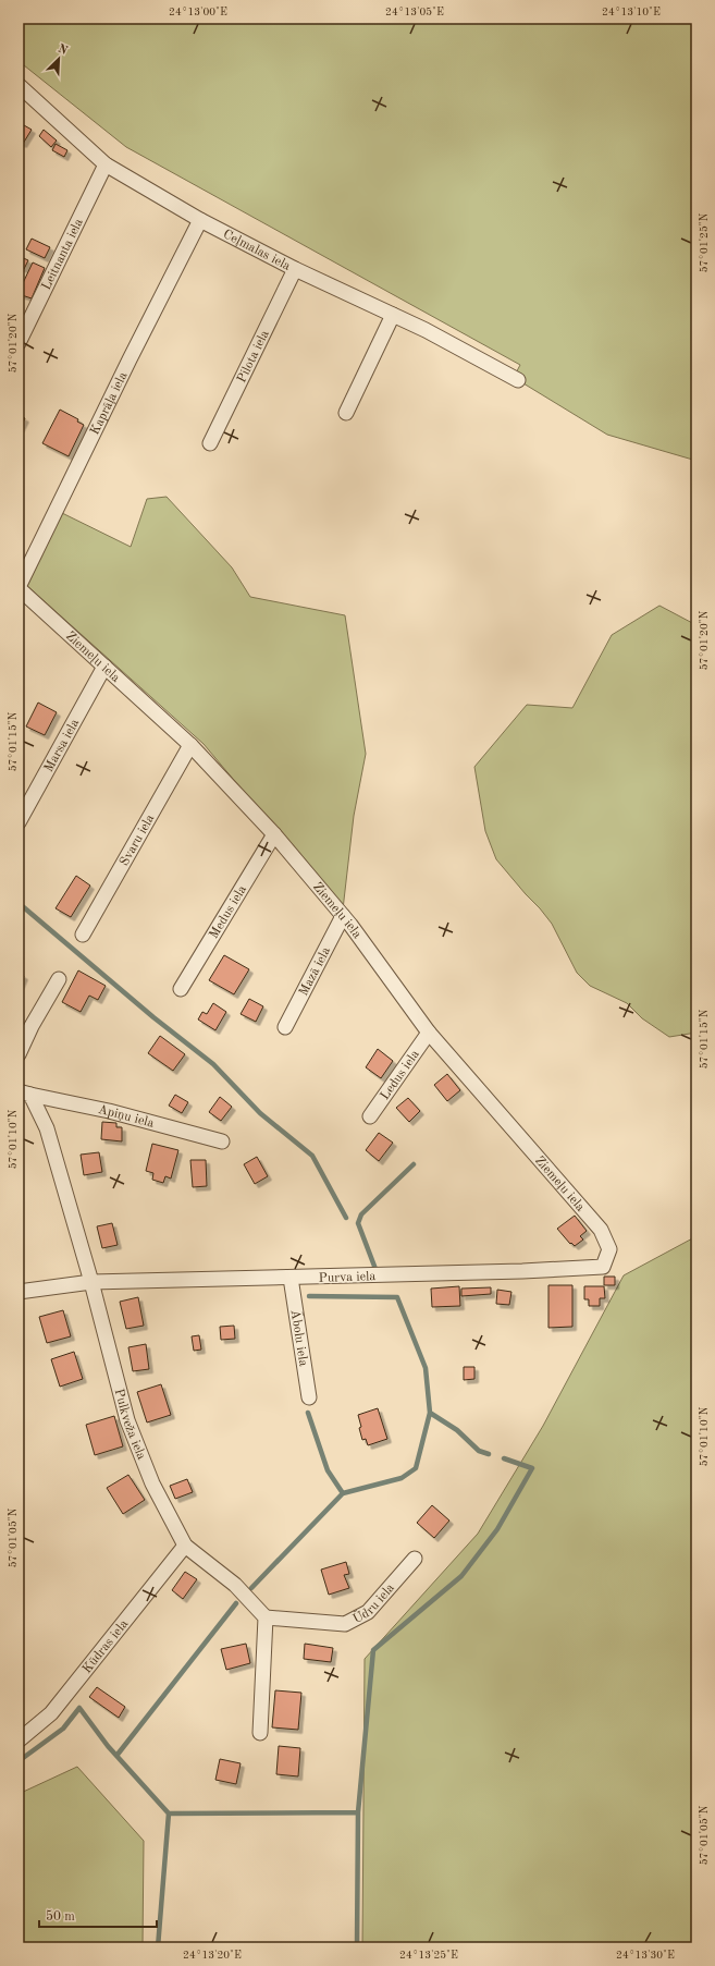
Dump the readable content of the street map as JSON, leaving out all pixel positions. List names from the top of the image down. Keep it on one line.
{"streets":{"street":["Ceļmalas iela","Leitnanta iela","Pilota iela","Kaprāļa iela","Ziemeļu iela","Marsa iela","Svaru iela","Medus iela","Mazā iela","Ledus iela","Apiņu iela","Purva iela","Ābolu iela","Pulkveža iela","Ūdru iela","Kūdras iela"]},"crossings":[["Ceļmalas iela","Leitnanta iela"],["Ceļmalas iela","Pilota iela"],["Ceļmalas iela","Kaprāļa iela"],["Kaprāļa iela","Ziemeļu iela"],["Ziemeļu iela","Marsa iela"],["Ziemeļu iela","Svaru iela"],["Ziemeļu iela","Medus iela"],["Ziemeļu iela","Mazā iela"],["Ziemeļu iela","Ledus iela"],["Ziemeļu iela","Purva iela"],["Apiņu iela","Pulkveža iela"],["Purva iela","Ābolu iela"],["Purva iela","Pulkveža iela"],["Pulkveža iela","Ūdru iela"],["Pulkveža iela","Kūdras iela"]],"scale_bar":"50 m","north":"top right","coordinates":["24°13'00\"E","24°13'05\"E","24°13'10\"E","57°01'25\"N","57°01'20\"N","57°01'15\"N","57°01'10\"N","57°01'05\"N","24°13'20\"E","24°13'25\"E","24°13'30\"E"]}
